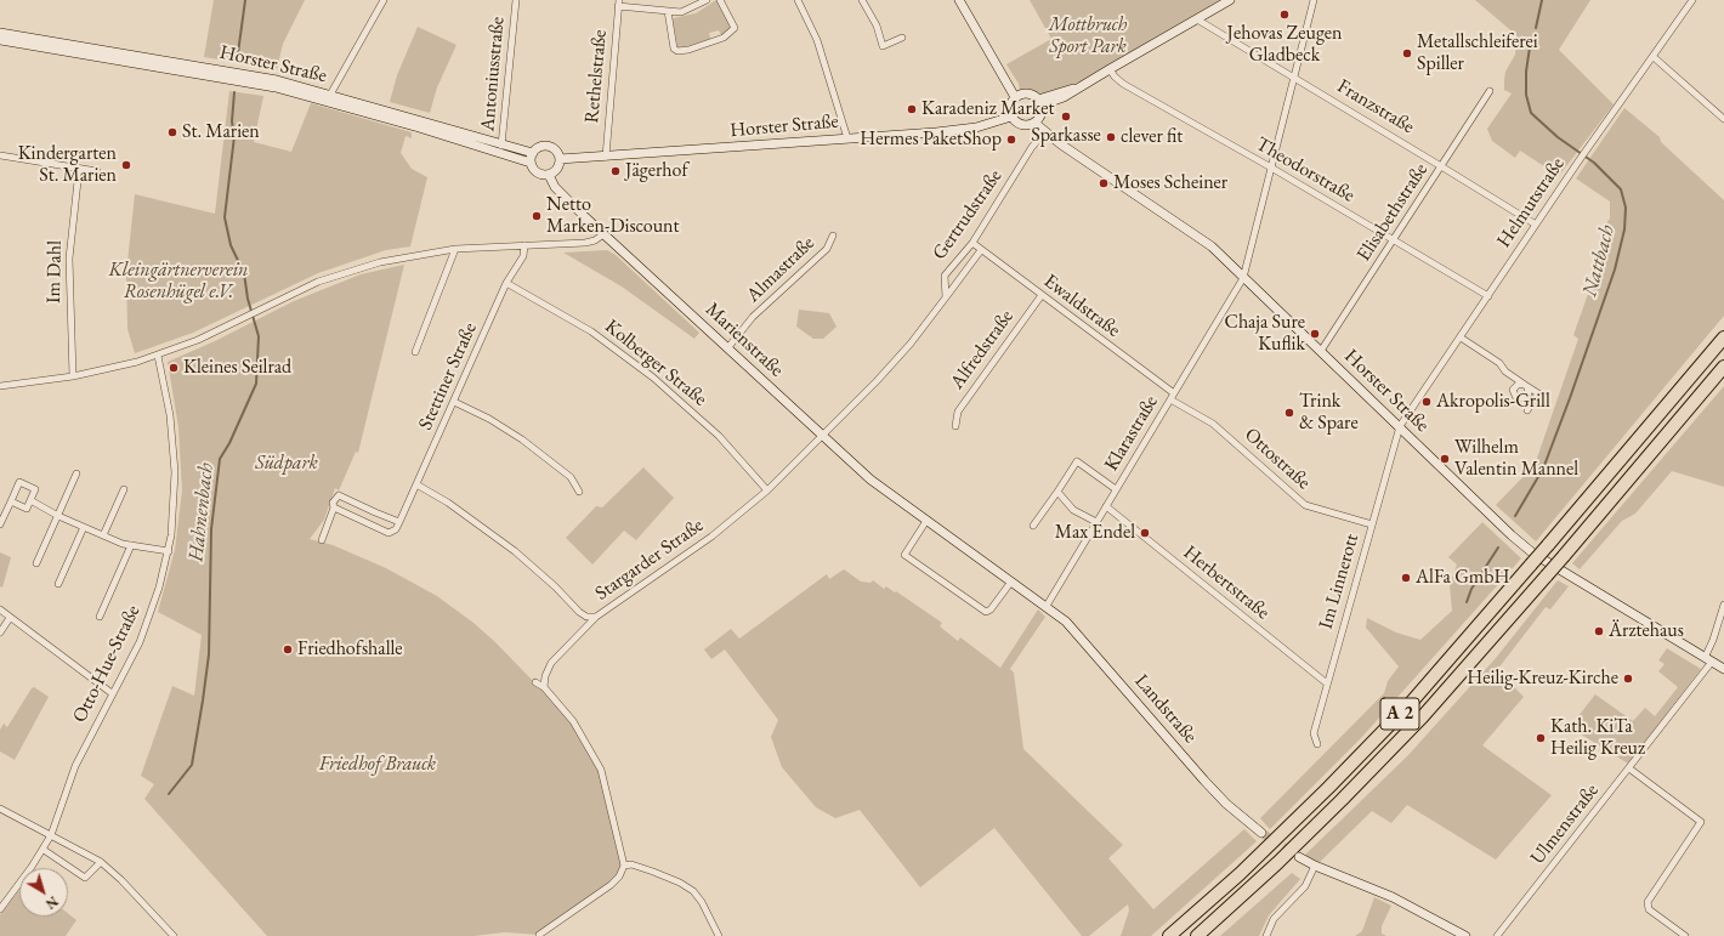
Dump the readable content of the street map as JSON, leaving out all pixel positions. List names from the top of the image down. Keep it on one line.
{"streets":{"highway":["A 2"],"main road":["Horster Straße","Marienstraße","Landstraße"],"street":["Antoniusstraße","Rethelstraße","Franzstraße","Theodorstraße","Helmutstraße","Elisabethstraße","Gertrudstraße","Almastraße","Im Dahl","Ewaldstraße","Alfredstraße","Kolberger Straße","Stettiner Straße","Klarastraße","Ottostraße","Stargarder Straße","Im Linnerott","Herbertstraße","Otto-Hue-Straße","Ulmenstraße"]},"crossings":[["Horster Straße","Antoniusstraße"],["Horster Straße","Rethelstraße"],["Horster Straße","Helmutstraße"],["Horster Straße","Elisabethstraße"],["Horster Straße","Gertrudstraße"],["Horster Straße","Marienstraße"],["Horster Straße","Klarastraße"],["Horster Straße","Im Linnerott"],["Horster Straße","Ulmenstraße"],["Franzstraße","Helmutstraße"],["Franzstraße","Elisabethstraße"],["Franzstraße","Klarastraße"],["Theodorstraße","Helmutstraße"],["Theodorstraße","Elisabethstraße"],["Theodorstraße","Klarastraße"],["Helmutstraße","Im Linnerott"],["Gertrudstraße","Ewaldstraße"],["Gertrudstraße","Marienstraße"],["Gertrudstraße","Stargarder Straße"],["Almastraße","Marienstraße"],["Ewaldstraße","Alfredstraße"],["Ewaldstraße","Klarastraße"],["Ewaldstraße","Ottostraße"],["Marienstraße","Klarastraße"],["Marienstraße","Stargarder Straße"],["Marienstraße","Landstraße"],["Kolberger Straße","Stettiner Straße"],["Kolberger Straße","Stargarder Straße"],["Stettiner Straße","Stargarder Straße"],["Klarastraße","Ottostraße"],["Klarastraße","Herbertstraße"],["Klarastraße","Landstraße"],["Ottostraße","Im Linnerott"],["Im Linnerott","Herbertstraße"]],"water":["Nattbach","Hahnenbach"],"parks":["Mottbruch Sport Park","Kleingärtnerverein Rosenhügel e.V.","Südpark","Friedhof Brauck"],"places":["Jehovas Zeugen Gladbeck","Metallschleiferei Spiller","Karadeniz Market","Sparkasse","St. Marien","clever fit","Hermes PaketShop","Kindergarten St. Marien","Jägerhof","Moses Scheiner","Netto Marken-Discount","Chaja Sure Kuflik","Kleines Seilrad","Akropolis-Grill","Trink & Spare","Wilhelm Valentin Mannel","Max Endel","AlFa GmbH","Ärztehaus","Friedhofshalle","Heilig-Kreuz-Kirche","Kath. KiTa Heilig Kreuz"],"north":"bottom right"}
